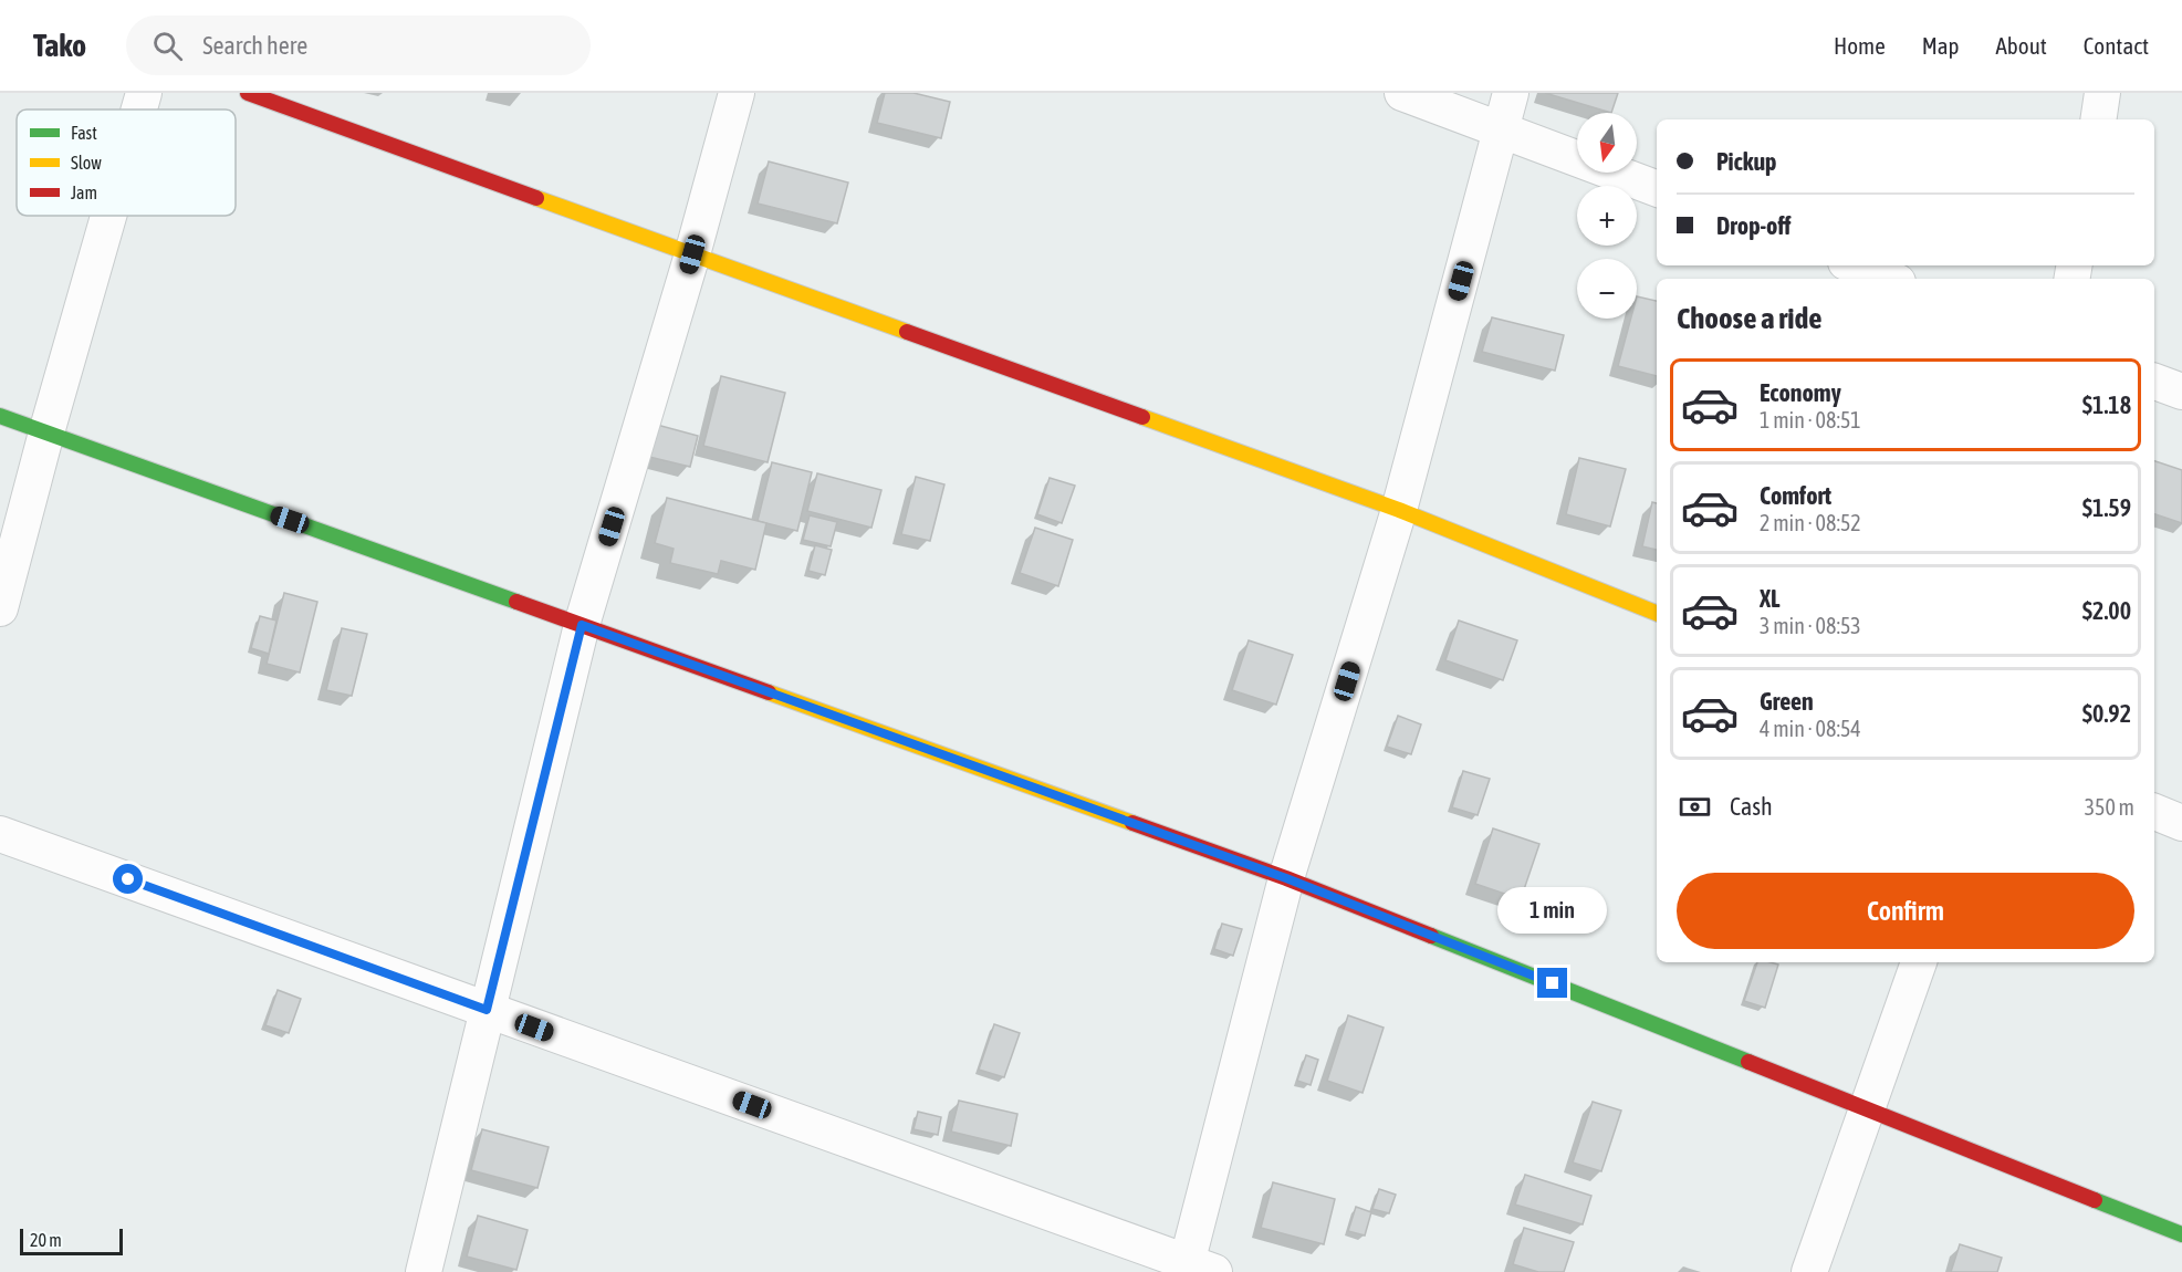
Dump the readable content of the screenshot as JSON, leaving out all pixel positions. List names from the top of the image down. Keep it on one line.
{"legend":["Fast","Slow","Jam"],"scale_bar":"20 m","north":"bottom","page":{"header":"Tako","search":"Search here","nav":["Home","Map","About","Contact"],"map_buttons":["+","−"],"banner":["Pickup","Drop-off"],"heading":"Choose a ride","list":[{"name":"Economy","note":"1 min · 08:51","value":"$1.18"},{"name":"Comfort","note":"2 min · 08:52","value":"$1.59"},{"name":"XL","note":"3 min · 08:53","value":"$2.00"},{"name":"Green","note":"4 min · 08:54","value":"$0.92"}],"pay":["Cash","350 m"],"buttons":"Confirm","bubble":"1 min","scale":"20 m"}}
